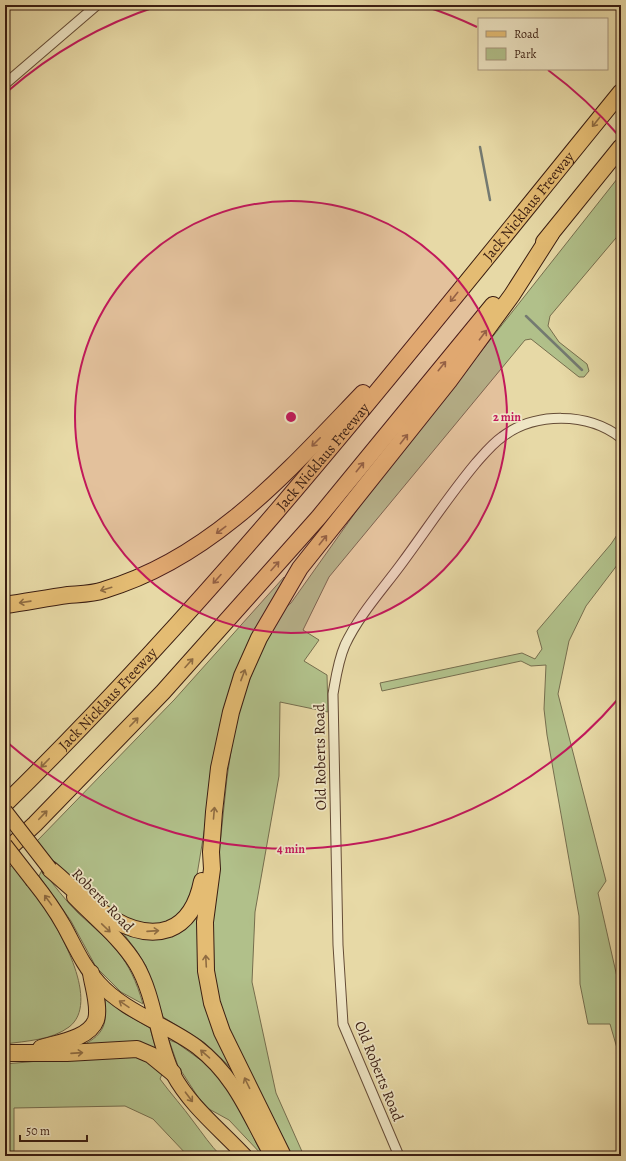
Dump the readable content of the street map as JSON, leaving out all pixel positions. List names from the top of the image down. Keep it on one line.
{"streets":{"highway":["Jack Nicklaus Freeway"],"main road":["Roberts Road"],"street":["Old Roberts Road"]},"legend":["Road","Park"],"scale_bar":"50 m","rings":["2 min","4 min"]}
